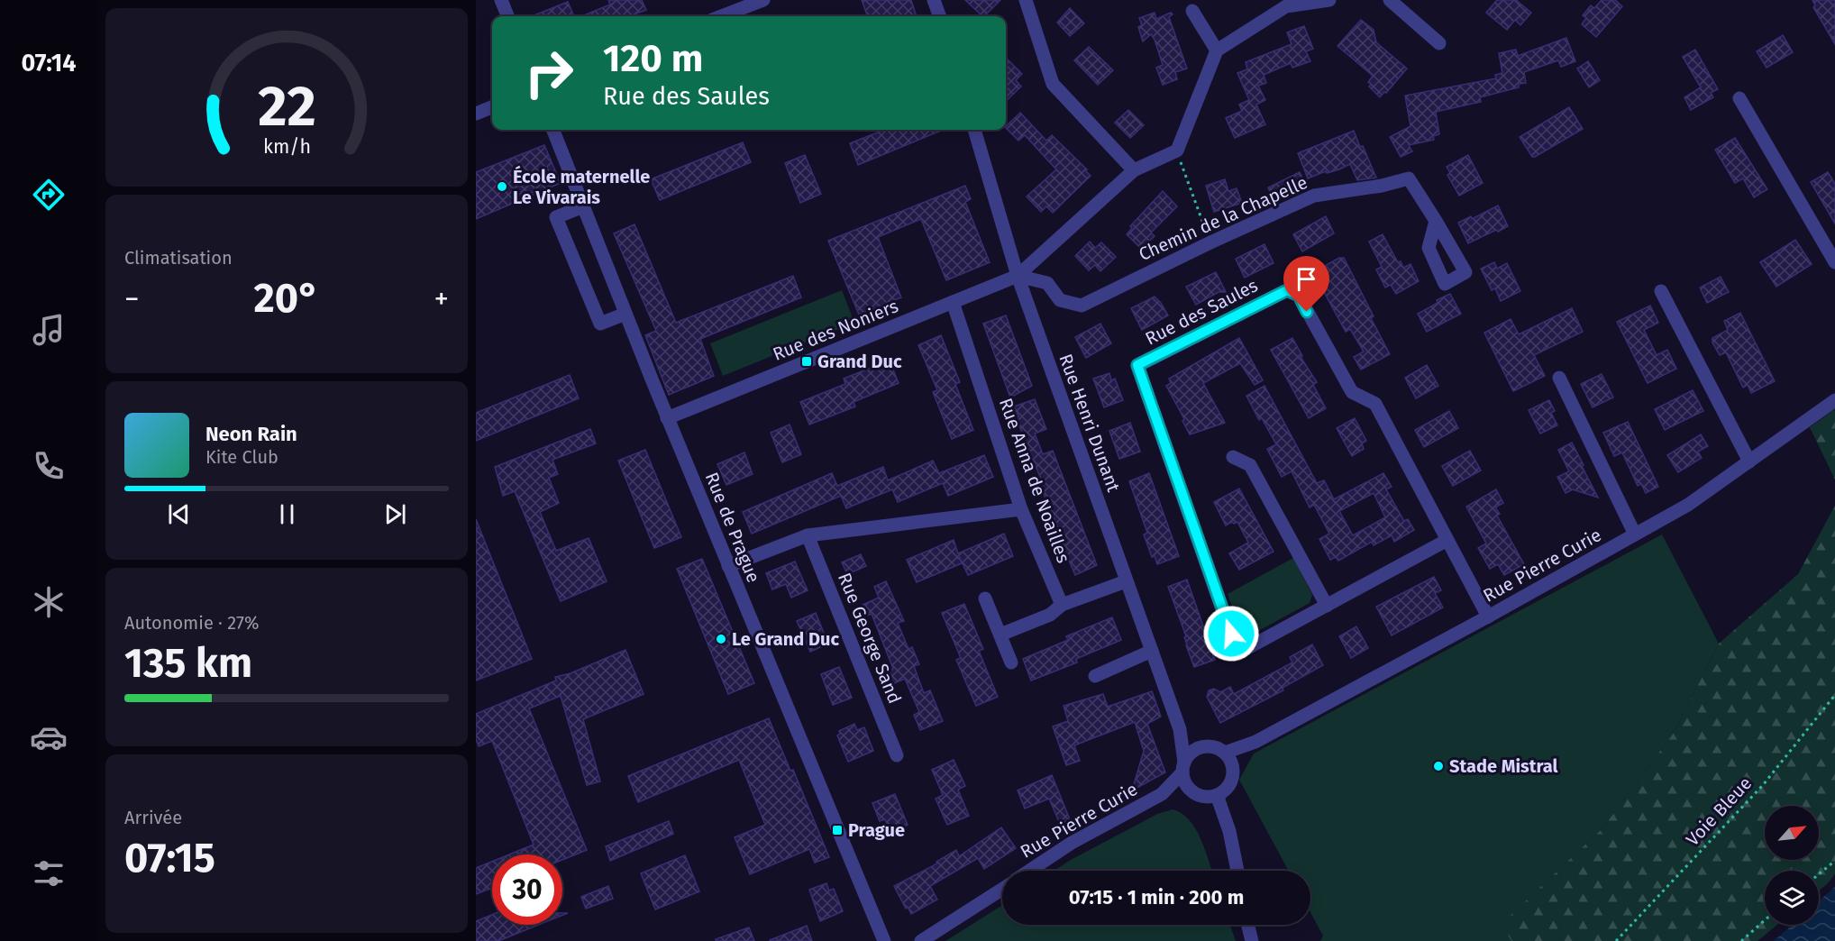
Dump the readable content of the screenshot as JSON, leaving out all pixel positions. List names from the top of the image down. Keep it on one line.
{"streets":{"street":["Chemin de la Chapelle","Rue des Saules","Rue des Noniers","Rue Henri Dunant","Rue Anna de Noailles","Rue de Prague","Rue Pierre Curie","Rue George Sand"],"path":["Voie Bleue"]},"crossings":[["Chemin de la Chapelle","Rue des Noniers"],["Chemin de la Chapelle","Rue Henri Dunant"],["Rue des Saules","Rue Pierre Curie"],["Rue des Noniers","Rue Henri Dunant"],["Rue des Noniers","Rue Anna de Noailles"],["Rue des Noniers","Rue de Prague"],["Rue Henri Dunant","Rue Pierre Curie"]],"places":{"other":["École maternelle Le Vivarais","Le Grand Duc","Stade Mistral"],"transit":["Grand Duc","Prague"]},"north":"top right","page":{"tabs":"07:14","turn":["120 m","Rue des Saules"],"tile":["Climatisation",["Autonomie · 27%","135 km"],["Arrivée","07:15"]],"heat":["−","20°","+"],"song":["Neon Rain","Kite Club"],"limit":"30","trip":"07:15 · 1 min · 200 m","gauge":["22","km/h"]}}
